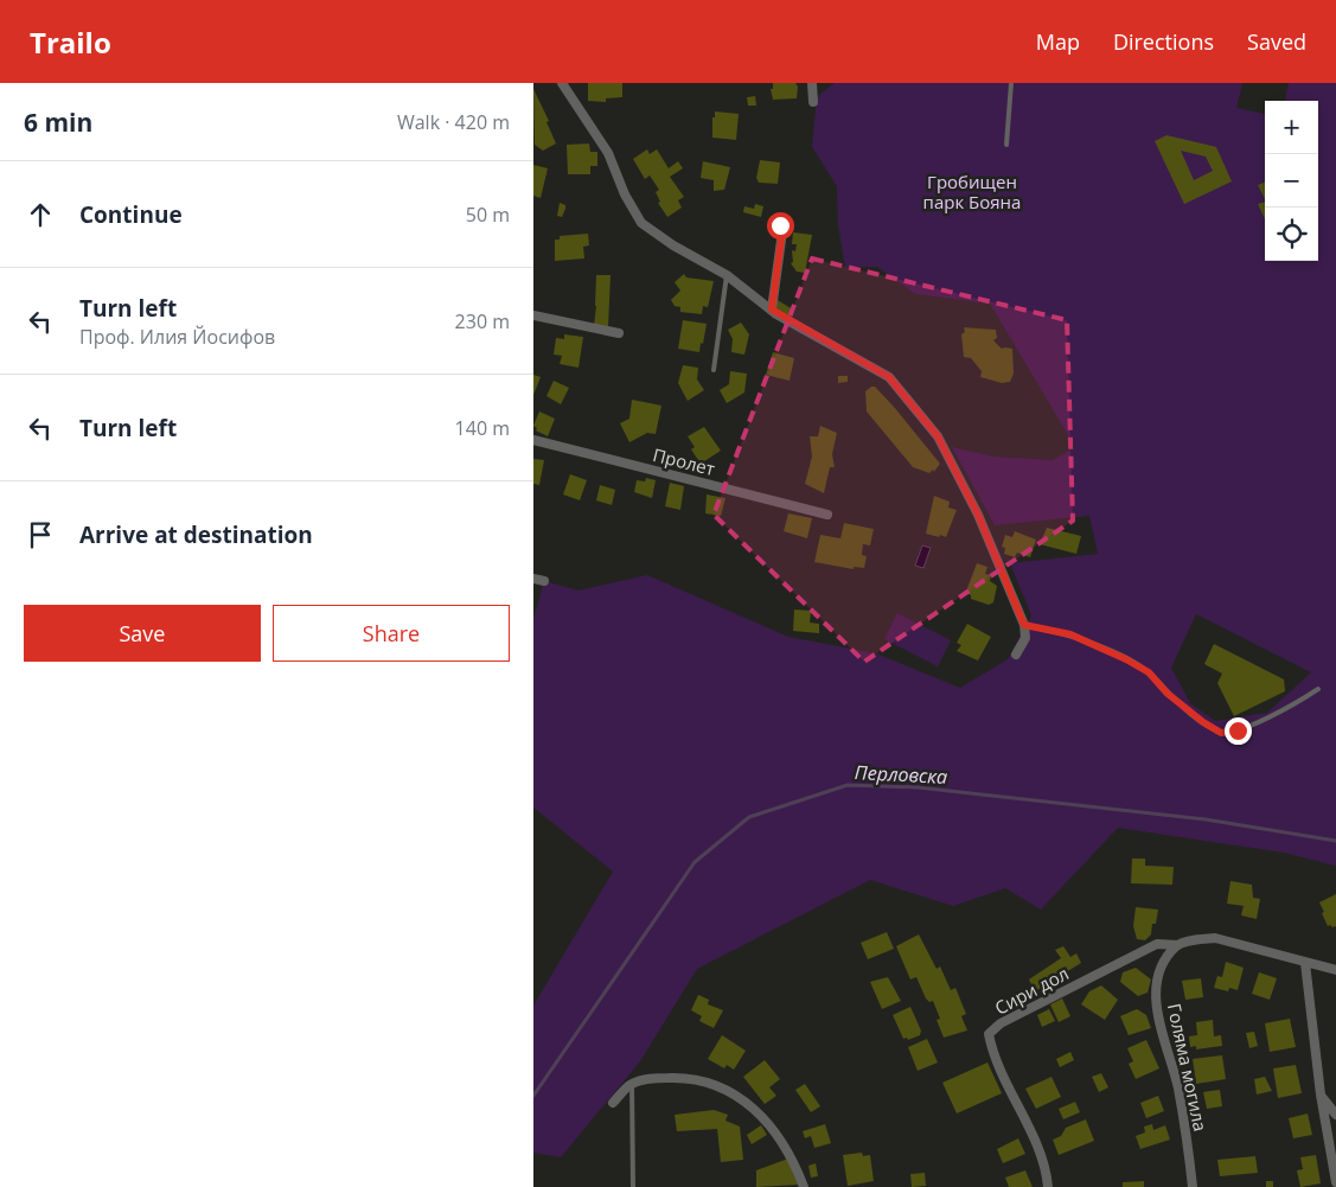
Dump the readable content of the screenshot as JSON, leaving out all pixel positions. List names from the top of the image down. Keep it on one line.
{"streets":{"street":["Пролет","Сири дол","Голяма могила"]},"crossings":[["Сири дол","Голяма могила"]],"water":["Перловска"],"parks":["Гробищен парк Бояна"],"page":{"header":"Trailo","nav":["Map","Directions","Saved"],"heading":["6 min","Walk · 420 m"],"map_buttons":["+","−"],"list":[["Continue","50 m"],["Turn left","Проф. Илия Йосифов","230 m"],["Turn left","140 m"],"Arrive at destination"],"buttons":["Save","Share"]}}
